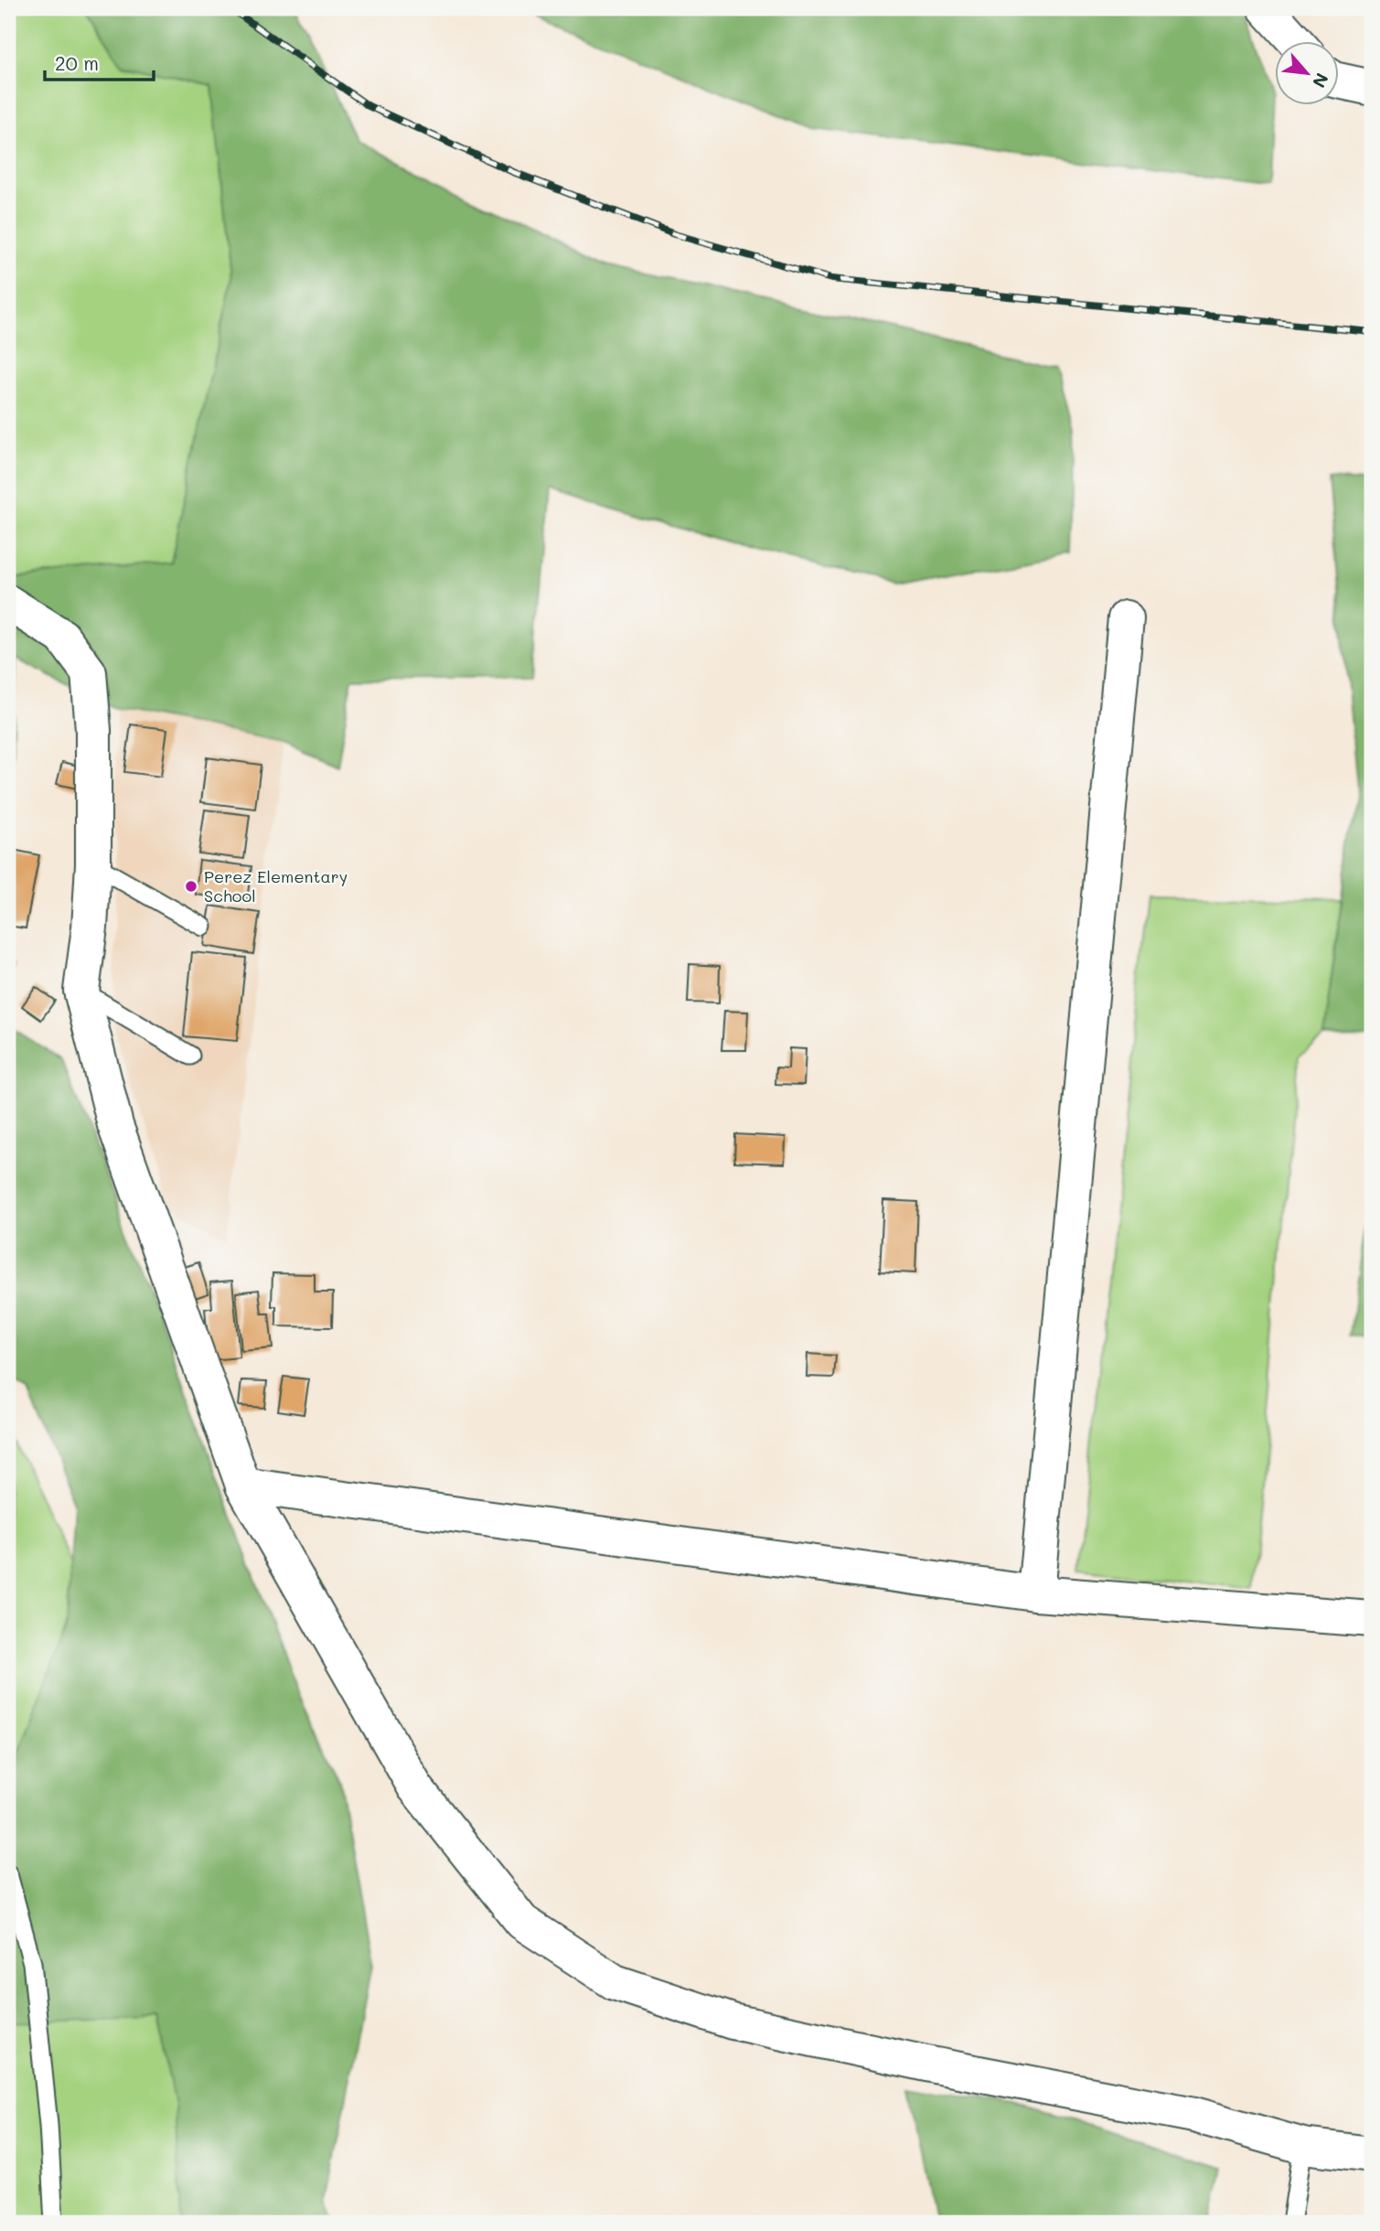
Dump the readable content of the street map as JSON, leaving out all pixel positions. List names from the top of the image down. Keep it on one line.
{"places":["Perez Elementary School"],"scale_bar":"20 m","north":"bottom right"}
